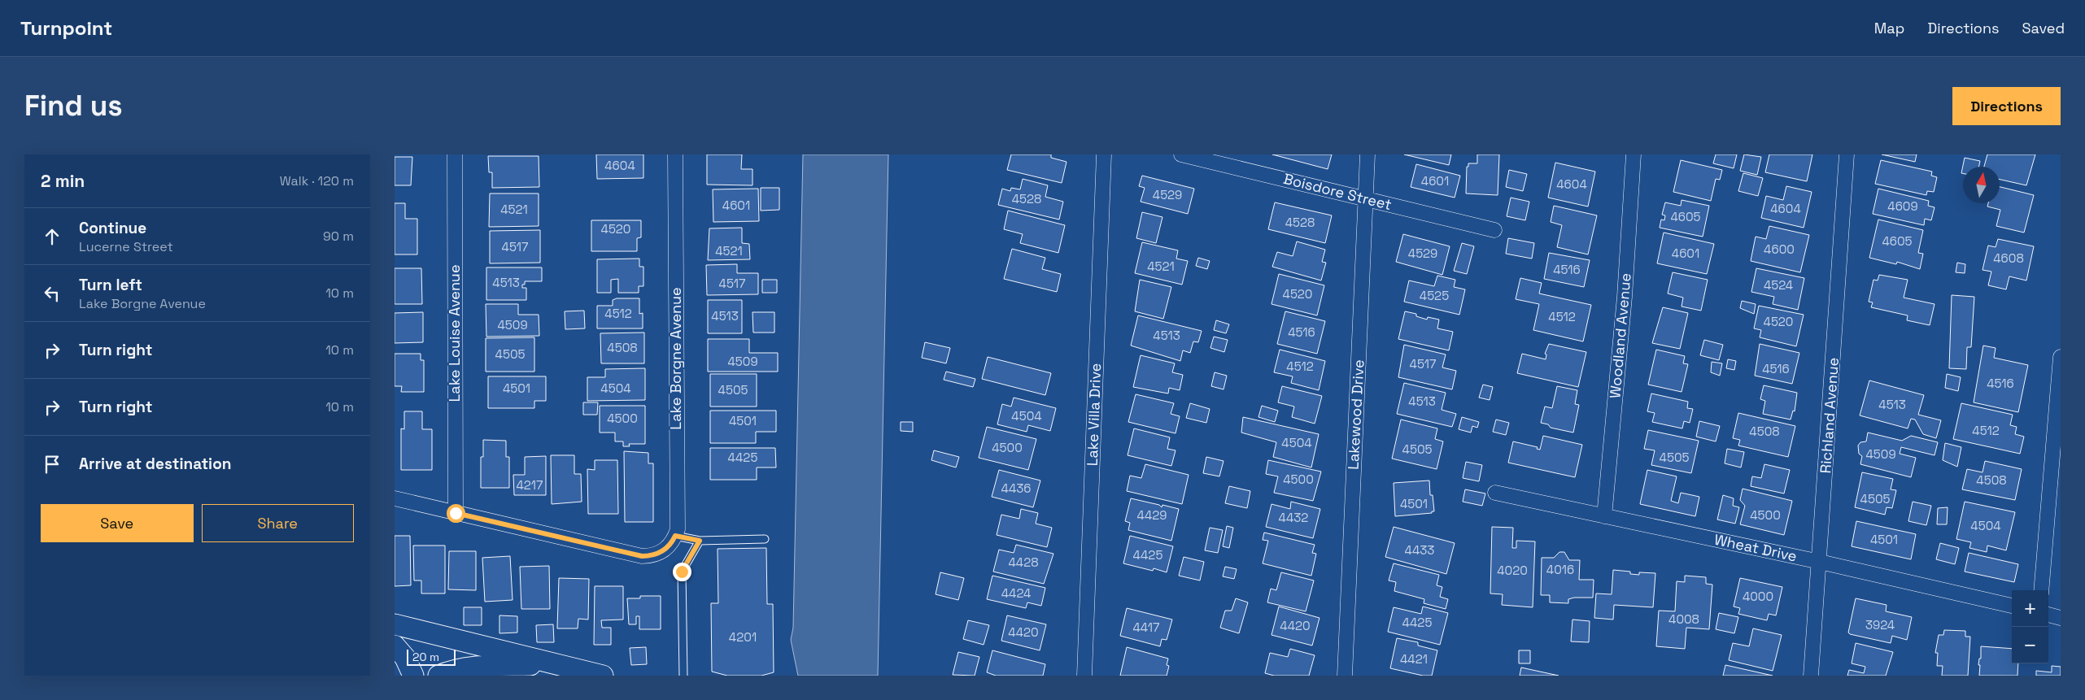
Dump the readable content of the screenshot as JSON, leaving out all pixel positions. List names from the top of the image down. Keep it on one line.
{"streets":{"street":["Boisdore Street","Lake Louise Avenue","Woodland Avenue","Lake Borgne Avenue","Lake Villa Drive","Lakewood Drive","Richland Avenue","Wheat Drive"]},"crossings":[["Boisdore Street","Lakewood Drive"],["Woodland Avenue","Wheat Drive"],["Richland Avenue","Wheat Drive"]],"house_numbers":["4604","4601","4604","4529","4528","4601","4609","4604","4521","4605","4528","4520","4605","4517","4600","4521","4529","4601","4608","4521","4516","4513","4517","4524","4520","4525","4512","4513","4512","4520","4509","4516","4513","4508","4505","4509","4517","4512","4516","4516","4501","4504","4505","4513","4513","4504","4500","4501","4512","4508","4504","4500","4505","4509","4425","4505","4500","4508","4217","4436","4505","4501","4429","4500","4432","4504","4501","4433","4425","4428","4016","4020","4424","4000","4008","4425","3924","4420","4417","4420","4201","4421"],"scale_bar":"20 m","north":"top","page":{"header":"Turnpoint","nav":["Map","Directions","Saved"],"buttons":["Directions",["Save","Share"]],"title":"Find us","heading":["2 min","Walk · 120 m"],"list":[["Continue","Lucerne Street","90 m"],["Turn left","Lake Borgne Avenue","10 m"],["Turn right","10 m"],["Turn right","10 m"],"Arrive at destination"],"map_buttons":["+","−"],"scale":"20 m"}}
